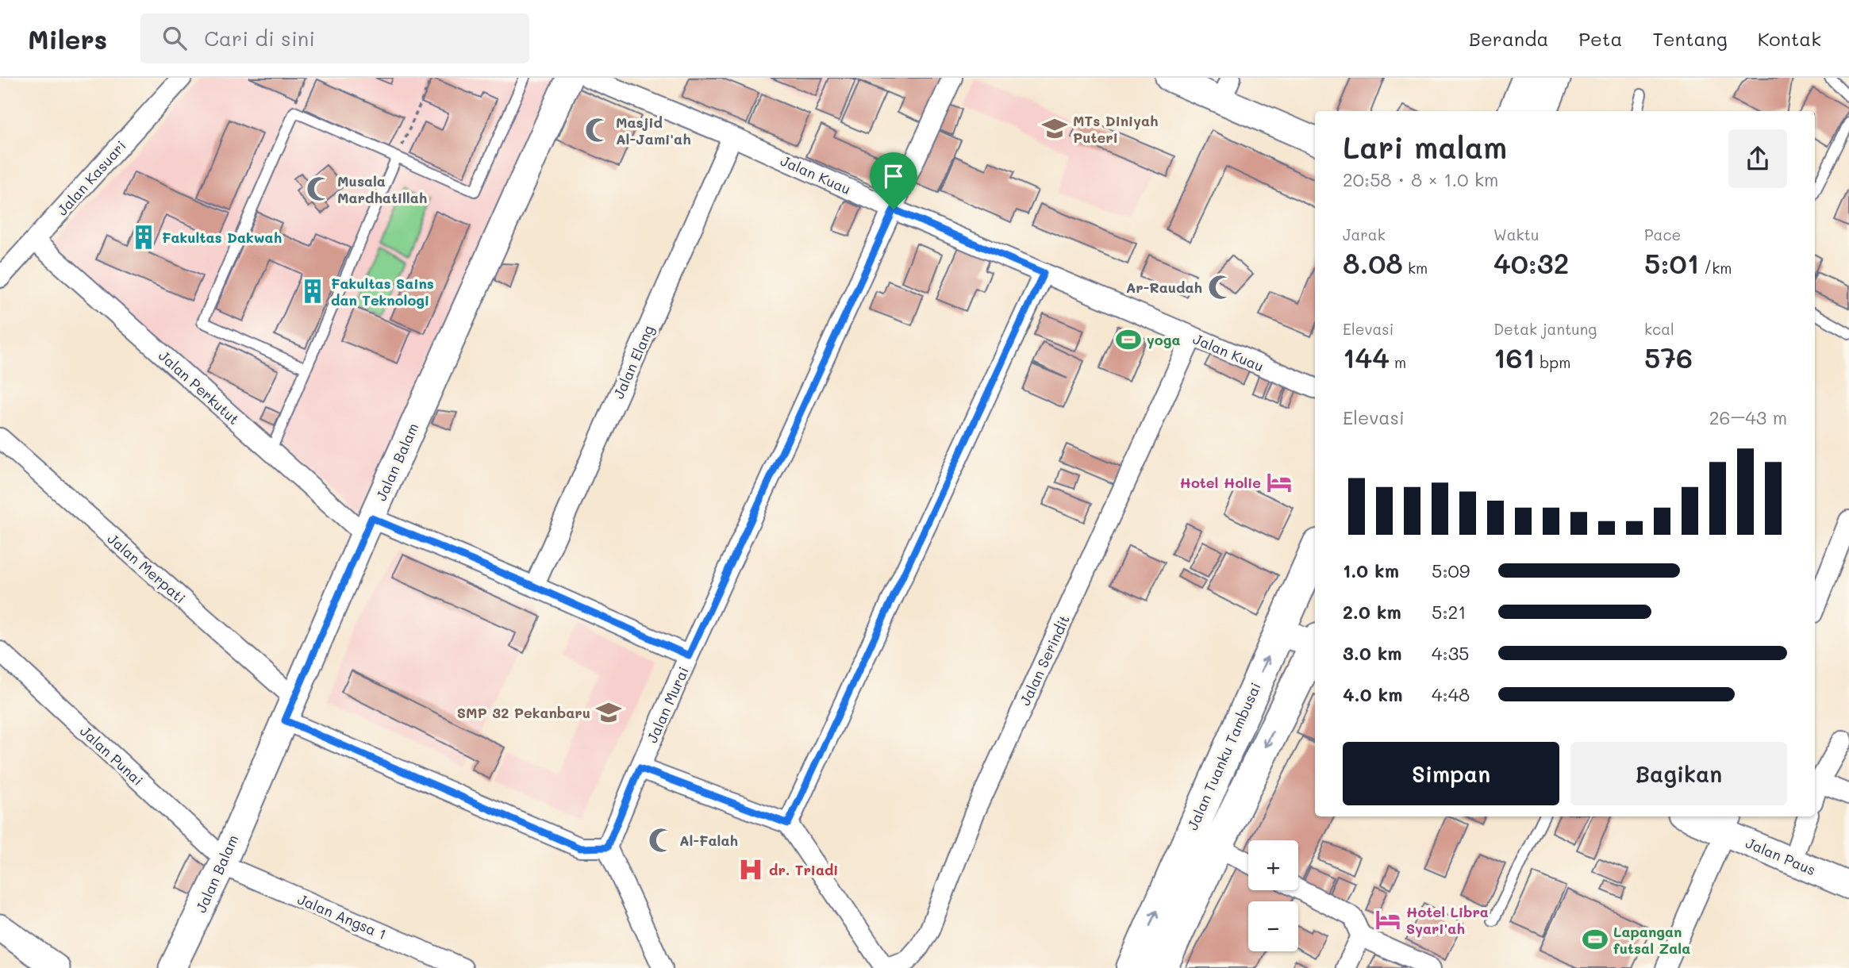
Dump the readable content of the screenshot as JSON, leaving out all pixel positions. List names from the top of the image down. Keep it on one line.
{"streets":{"main road":["Jalan Balam","Jalan Tuanku Tambusai","Jalan Paus"],"street":["Jalan Kuau","Jalan Kasuari","Jalan Elang","Jalan Perkutut","Jalan Merpati","Jalan Serindit","Jalan Murai","Jalan Punai","Jalan Angsa 1"]},"crossings":[["Jalan Kuau","Jalan Elang"],["Jalan Kuau","Jalan Serindit"],["Jalan Kuau","Jalan Murai"],["Jalan Kasuari","Jalan Perkutut"],["Jalan Elang","Jalan Perkutut"],["Jalan Perkutut","Jalan Balam"],["Jalan Perkutut","Jalan Murai"],["Jalan Balam","Jalan Merpati"],["Jalan Balam","Jalan Punai"],["Jalan Balam","Jalan Angsa 1"],["Jalan Merpati","Jalan Murai"],["Jalan Punai","Jalan Angsa 1"]],"places":{"school or university":["MTs Diniyah Puteri","SMP 32 Pekanbaru"],"mosque":["Masjid Al-Jami'ah","Musala Mardhatillah","Ar-Raudah","Al-Falah"],"building":["Fakultas Dakwah","Fakultas Sains dan Teknologi"],"sports":["yoga","Lapangan futsal Zala"],"hotel":["Hotel Holie","Hotel Libra Syari'ah"],"hospital":["dr. Triadi"]},"page":{"header":"Milers","search":"Cari di sini","nav":["Beranda","Peta","Tentang","Kontak"],"heading":["Lari malam","20:58 · 8 × 1.0 km"],"stats":[["Jarak","8.08 km"],["Waktu","40:32"],["Pace","5:01 /km"],["Elevasi","144 m"],["Detak jantung","161 bpm"],["kcal","576"]],"chart":["Elevasi","26–43 m"],"list":[{"name":"1.0 km","note":"5:09"},{"name":"2.0 km","note":"5:21"},{"name":"3.0 km","note":"4:35"},{"name":"4.0 km","note":"4:48"}],"buttons":["Simpan","Bagikan"],"map_buttons":["+","−"]}}
